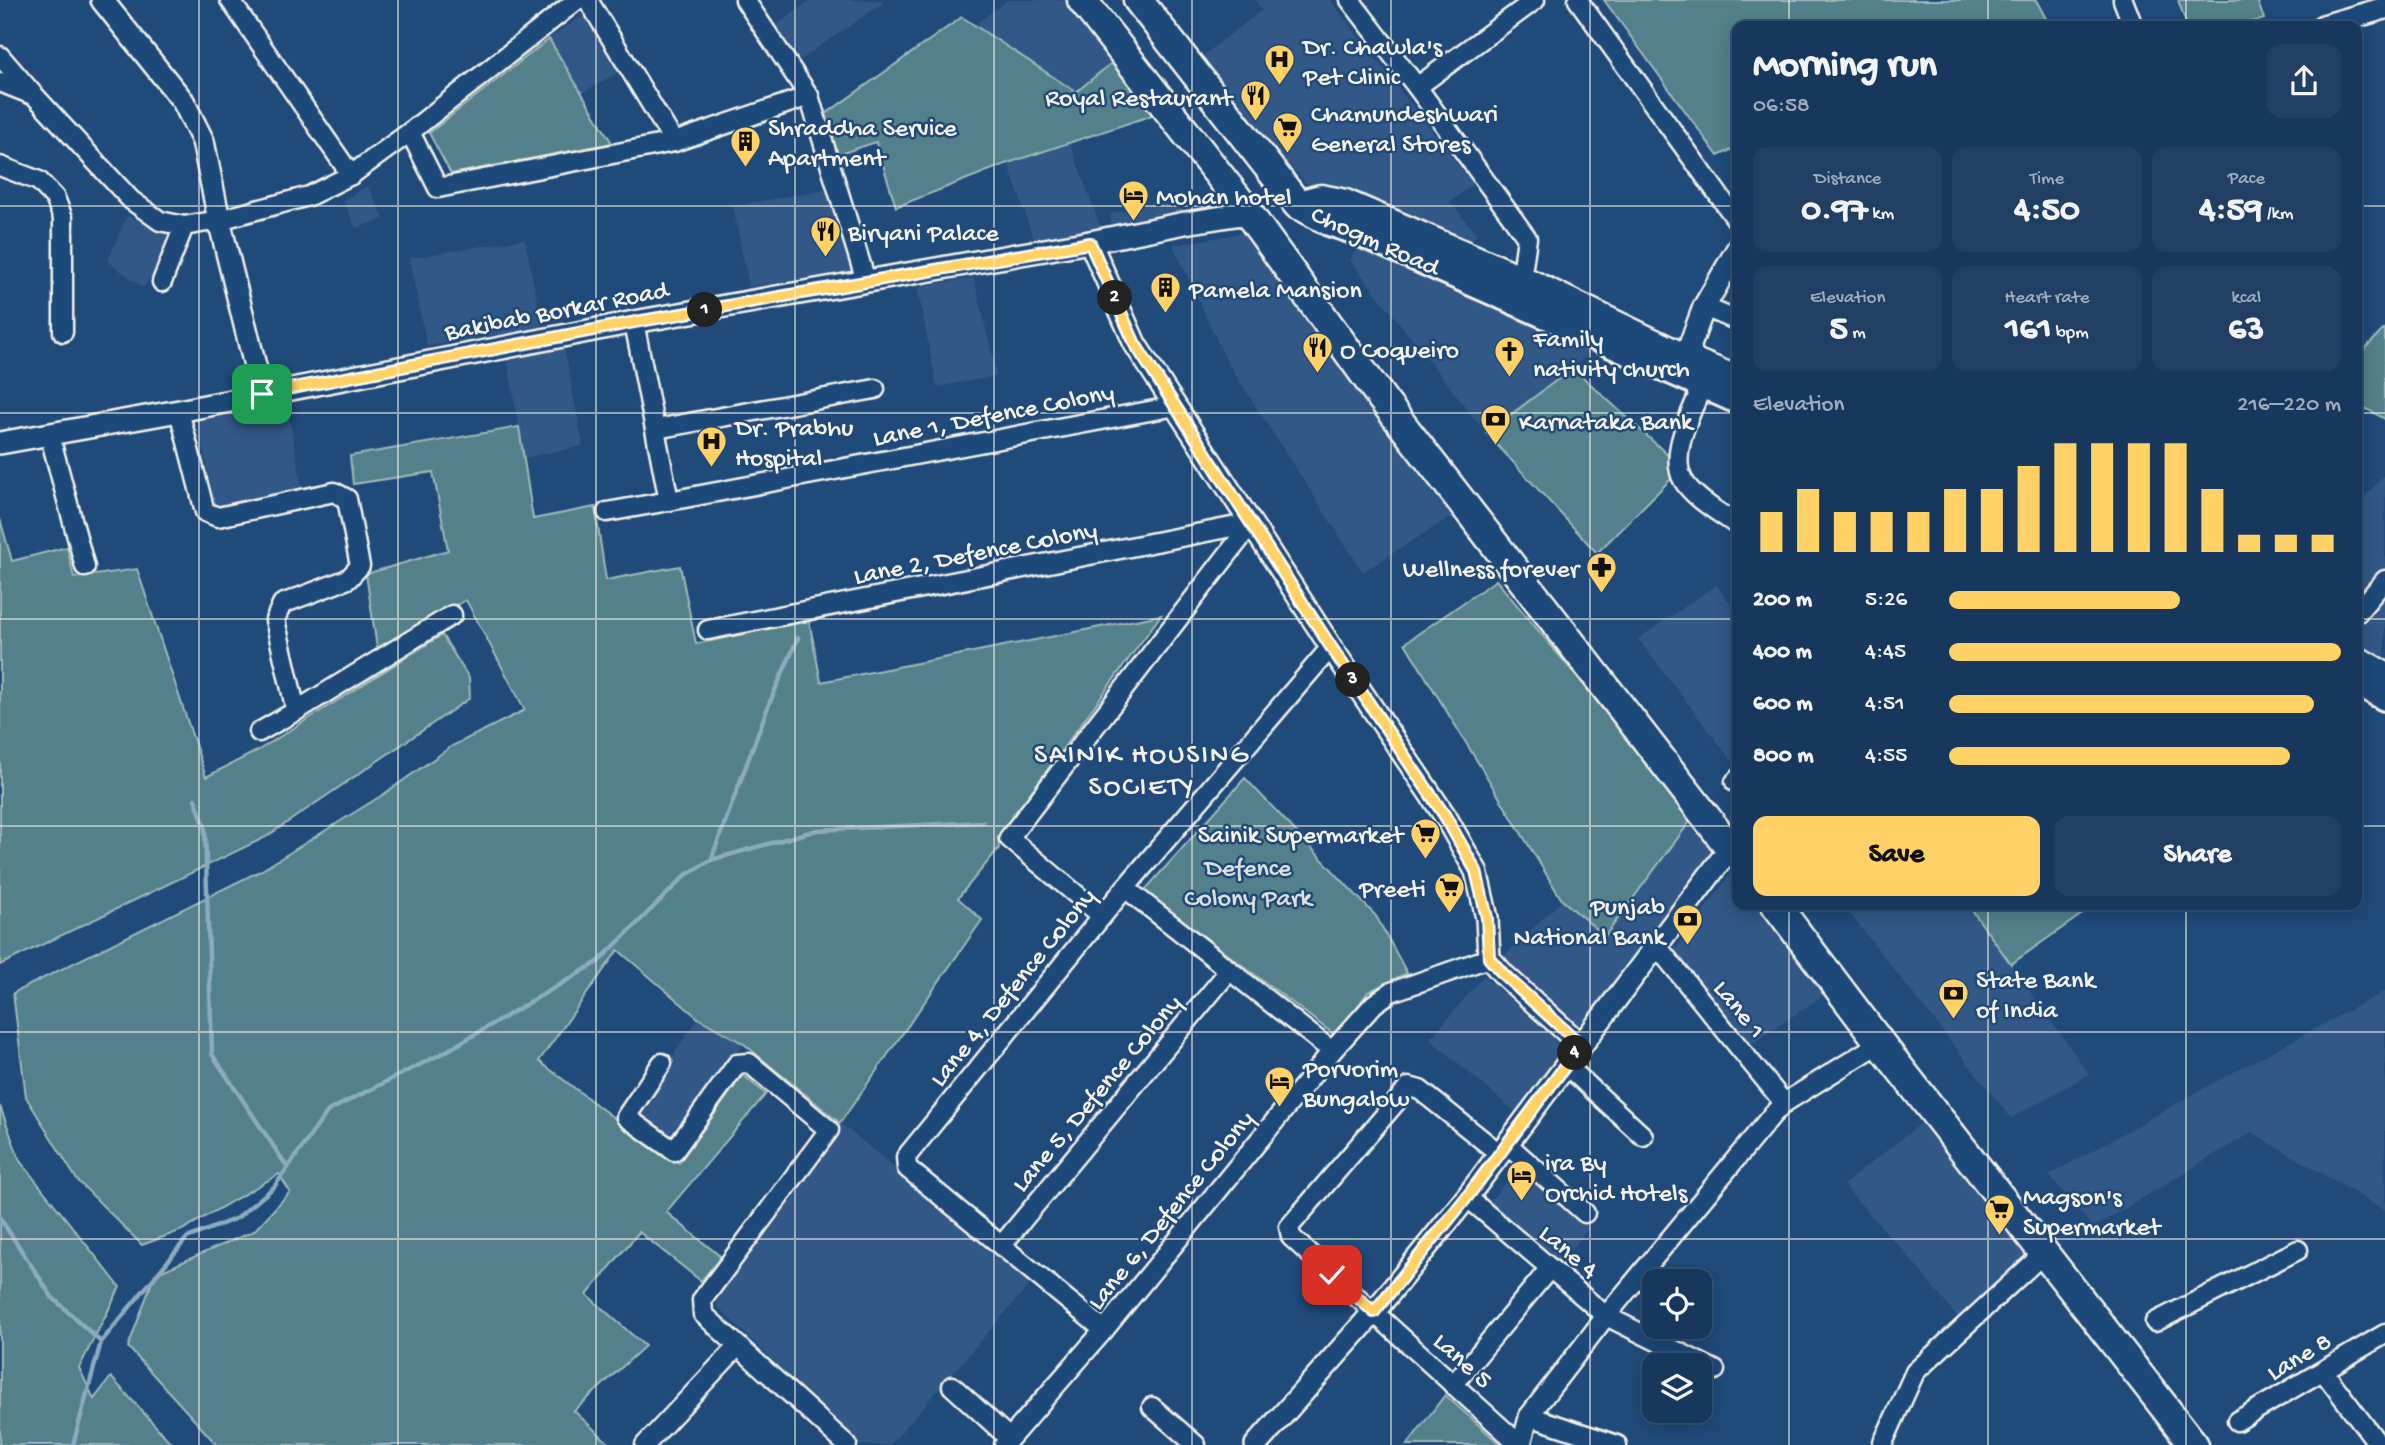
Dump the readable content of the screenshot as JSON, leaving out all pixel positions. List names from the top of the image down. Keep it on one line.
{"streets":{"highway":["Chogm Road"],"street":["Bakibab Borkar Road","Lane 1, Defence Colony","Lane 2, Defence Colony","Lane 4, Defence Colony","Lane 1","Lane 5, Defence Colony","Lane 6, Defence Colony","Lane 4","Lane 8","Lane 5"]},"crossings":[["Lane 4, Defence Colony","Lane 5, Defence Colony"],["Lane 4, Defence Colony","Lane 6, Defence Colony"]],"districts":["SAINIK HOUSING SOCIETY"],"parks":["Defence Colony Park"],"places":{"hospital":["Dr. Chawla's Pet Clinic","Dr. Prabhu Hospital"],"restaurant":["Royal Restaurant","Biryani Palace","O Coqueiro"],"supermarket":["Chamundeshwari General Stores","Sainik Supermarket","Preeti","Magson's Supermarket"],"building":["Shraddha Service Apartment","Pamela Mansion"],"hotel":["Mohan hotel","Porvorim Bungalow","ira By Orchid Hotels"],"church":["Family nativity church"],"bank":["Karnataka Bank","Punjab National Bank","State Bank of India"],"pharmacy":["Wellness forever"]},"page":{"heading":["Morning run","06:58"],"stats":[["Distance","0.97 km"],["Time","4:50"],["Pace","4:59 /km"],["Elevation","5 m"],["Heart rate","161 bpm"],["kcal","63"]],"pins":["2","1","3","4"],"chart":["Elevation","216–220 m"],"list":[{"name":"200 m","note":"5:26"},{"name":"400 m","note":"4:45"},{"name":"600 m","note":"4:51"},{"name":"800 m","note":"4:55"}],"buttons":["Save","Share"]}}
